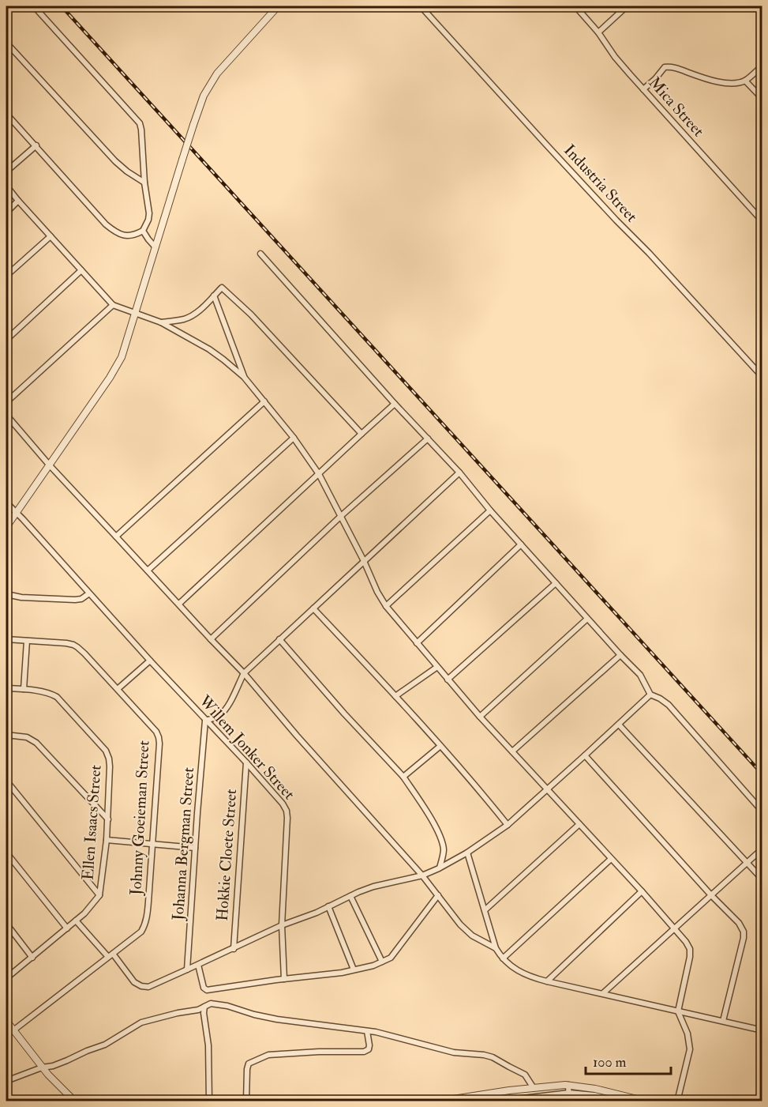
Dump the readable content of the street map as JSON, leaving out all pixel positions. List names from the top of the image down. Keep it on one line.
{"streets":{"street":["Mica Street","Industria Street","Willem Jonker Street","Johnny Goeieman Street","Ellen Isaacs Street","Johanna Bergman Street","Hokkie Cloete Street"]},"crossings":[["Willem Jonker Street","Johanna Bergman Street"],["Willem Jonker Street","Hokkie Cloete Street"]],"scale_bar":"100 m"}
